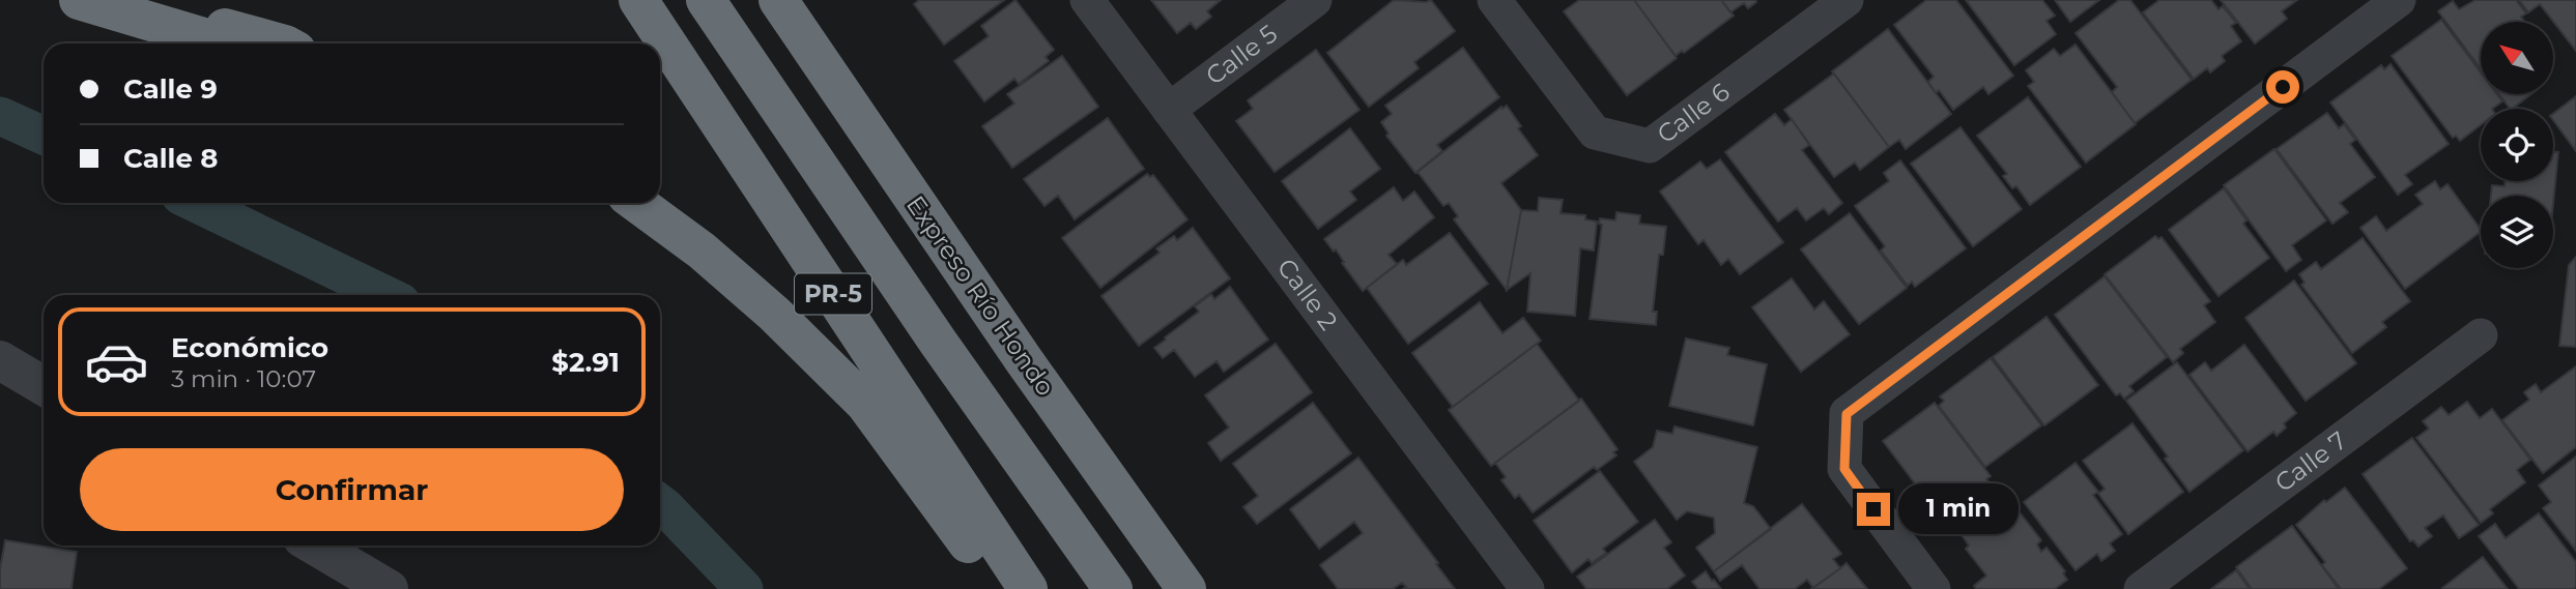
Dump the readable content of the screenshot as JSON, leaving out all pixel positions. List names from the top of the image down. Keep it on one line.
{"streets":{"highway":["PR-5","Expreso Río Hondo"],"street":["Calle 5","Calle 6","Calle 2","Calle 7"]},"crossings":[["Calle 5","Calle 2"]],"north":"top left","page":{"banner":["Calle 9","Calle 8"],"list":[{"name":"Económico","note":"3 min · 10:07","value":"$2.91"}],"buttons":"Confirmar","bubble":"1 min"}}
